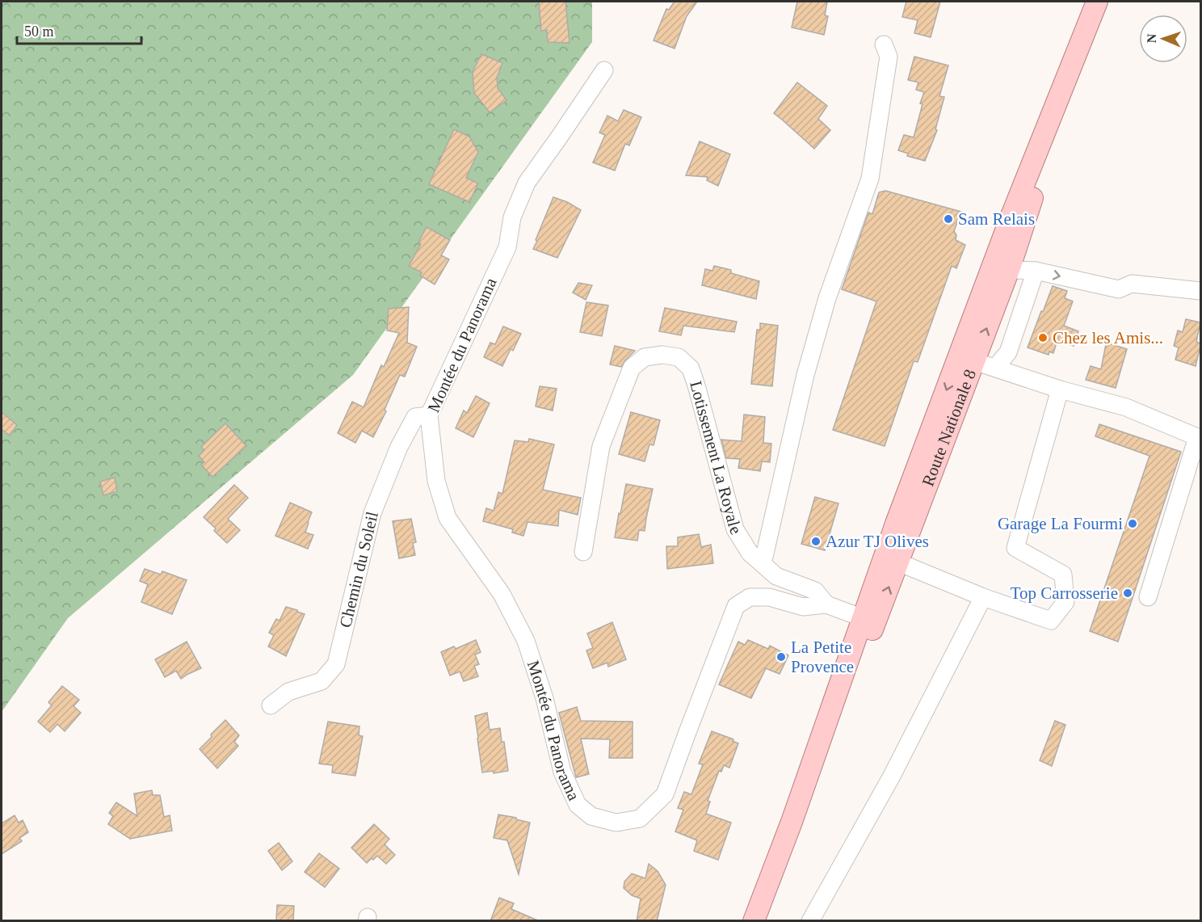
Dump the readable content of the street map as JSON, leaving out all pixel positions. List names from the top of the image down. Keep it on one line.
{"streets":{"main road":["Route Nationale 8"],"street":["Montée du Panorama","Lotissement La Royale","Chemin du Soleil"]},"crossings":[["Montée du Panorama","Route Nationale 8"],["Montée du Panorama","Lotissement La Royale"],["Montée du Panorama","Chemin du Soleil"]],"places":["Sam Relais","Chez les Amis...","Garage La Fourmi","Azur TJ Olives","Top Carrosserie","La Petite Provence"],"scale_bar":"50 m","north":"left"}
